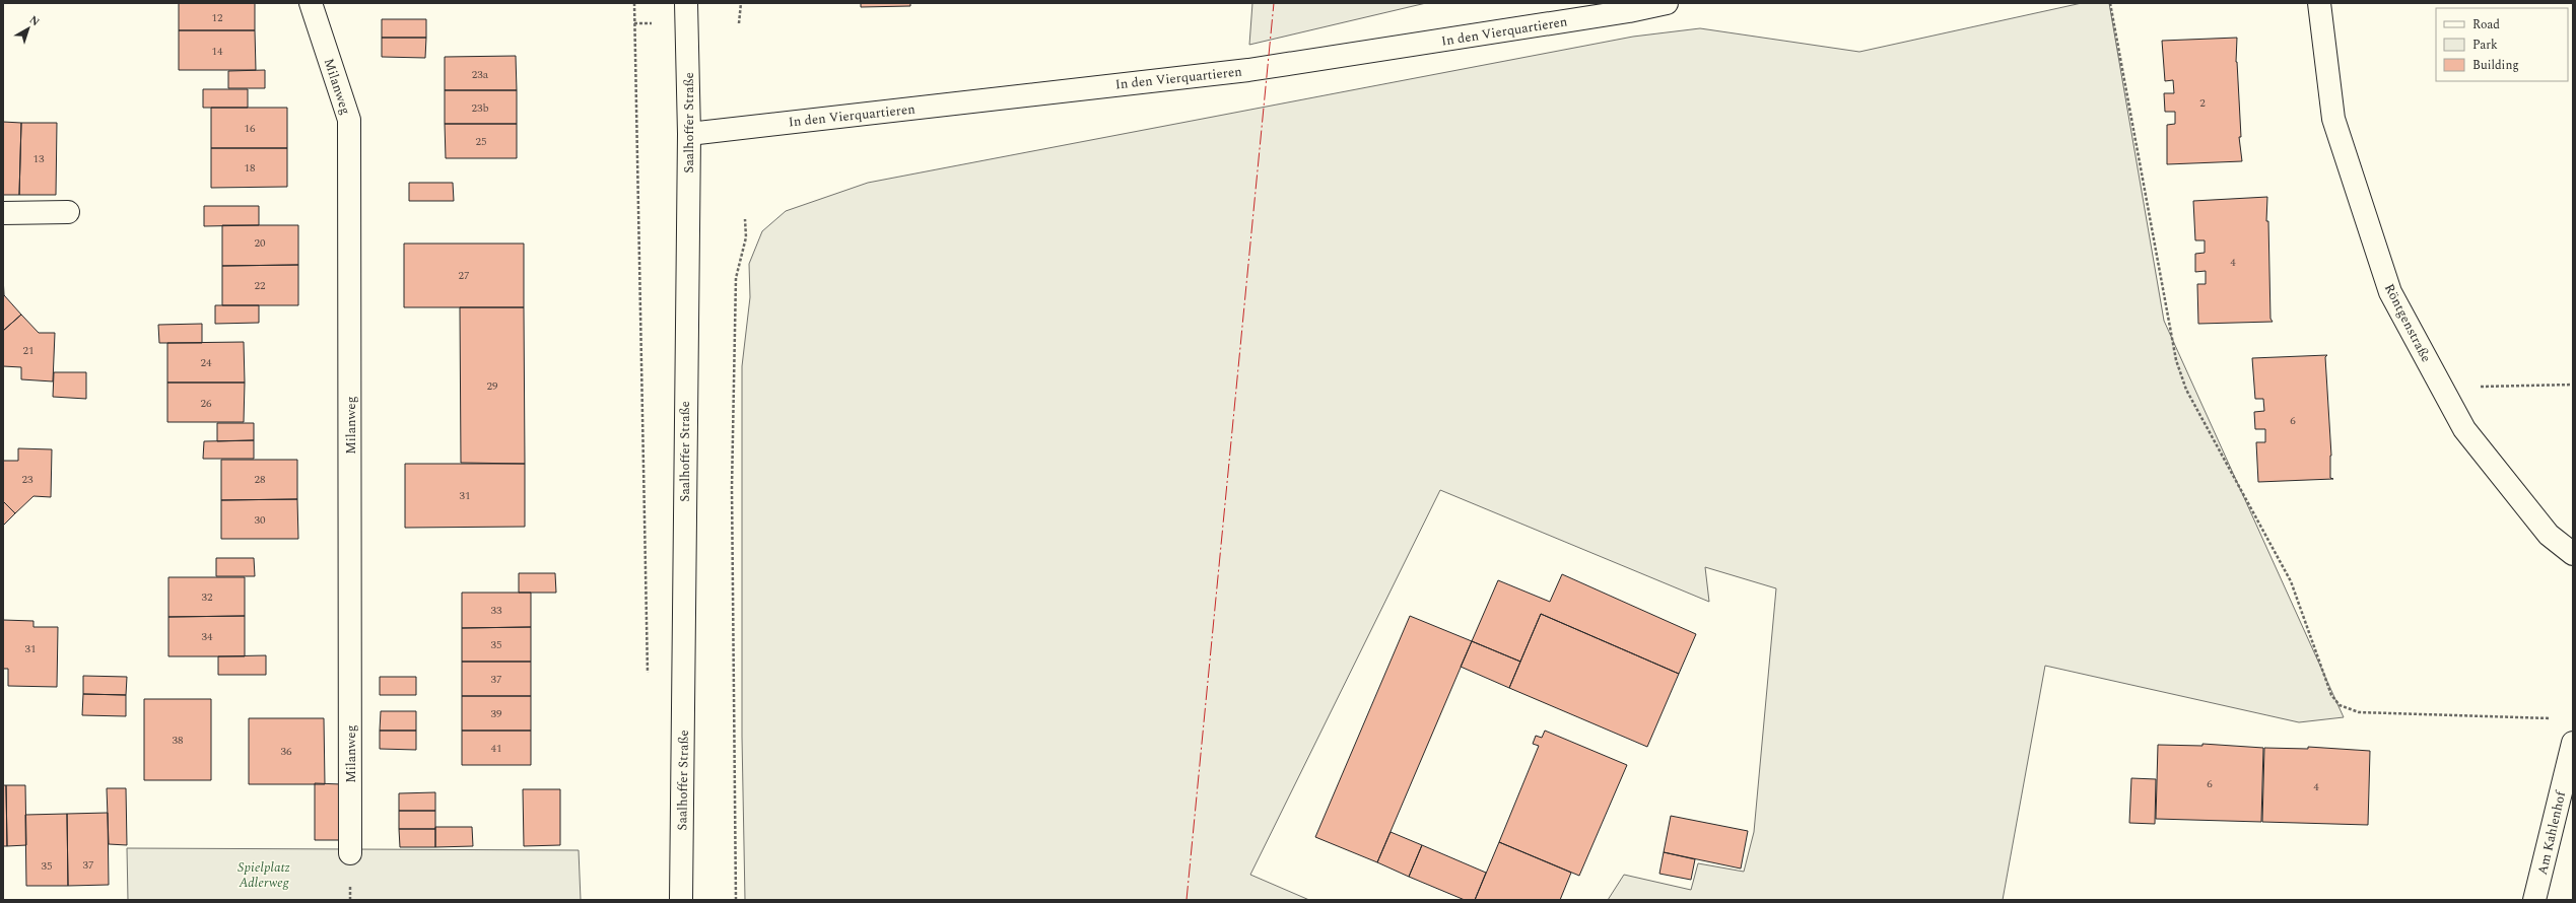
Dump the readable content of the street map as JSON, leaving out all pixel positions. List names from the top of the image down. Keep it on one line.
{"streets":{"street":["In den Vierquartieren","Milanweg","Saalhoffer Straße","Röntgenstraße","Am Kahlenhof"]},"crossings":[["In den Vierquartieren","Saalhoffer Straße"]],"parks":["Spielplatz Adlerweg"],"house_numbers":["12","14","23a","2","23b","16","25","13","18","20","4","27","22","21","24","29","26","6","23","28","31","30","32","33","34","35","31","37","39","38","41","36","6","4","37","35"],"legend":["Road","Park","Building"],"north":"top right"}
